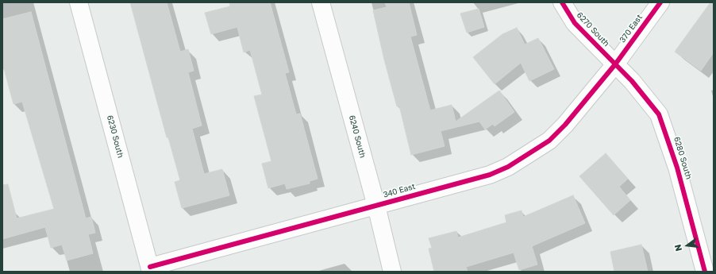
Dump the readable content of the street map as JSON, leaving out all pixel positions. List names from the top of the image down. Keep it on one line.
{"streets":{"street":["370 East","6270 South","6230 South","6240 South","6280 South","340 East"]},"crossings":[["370 East","6270 South"],["370 East","6280 South"],["370 East","340 East"],["6270 South","6280 South"],["6270 South","340 East"],["6230 South","340 East"],["6240 South","340 East"],["6280 South","340 East"]],"north":"left"}
